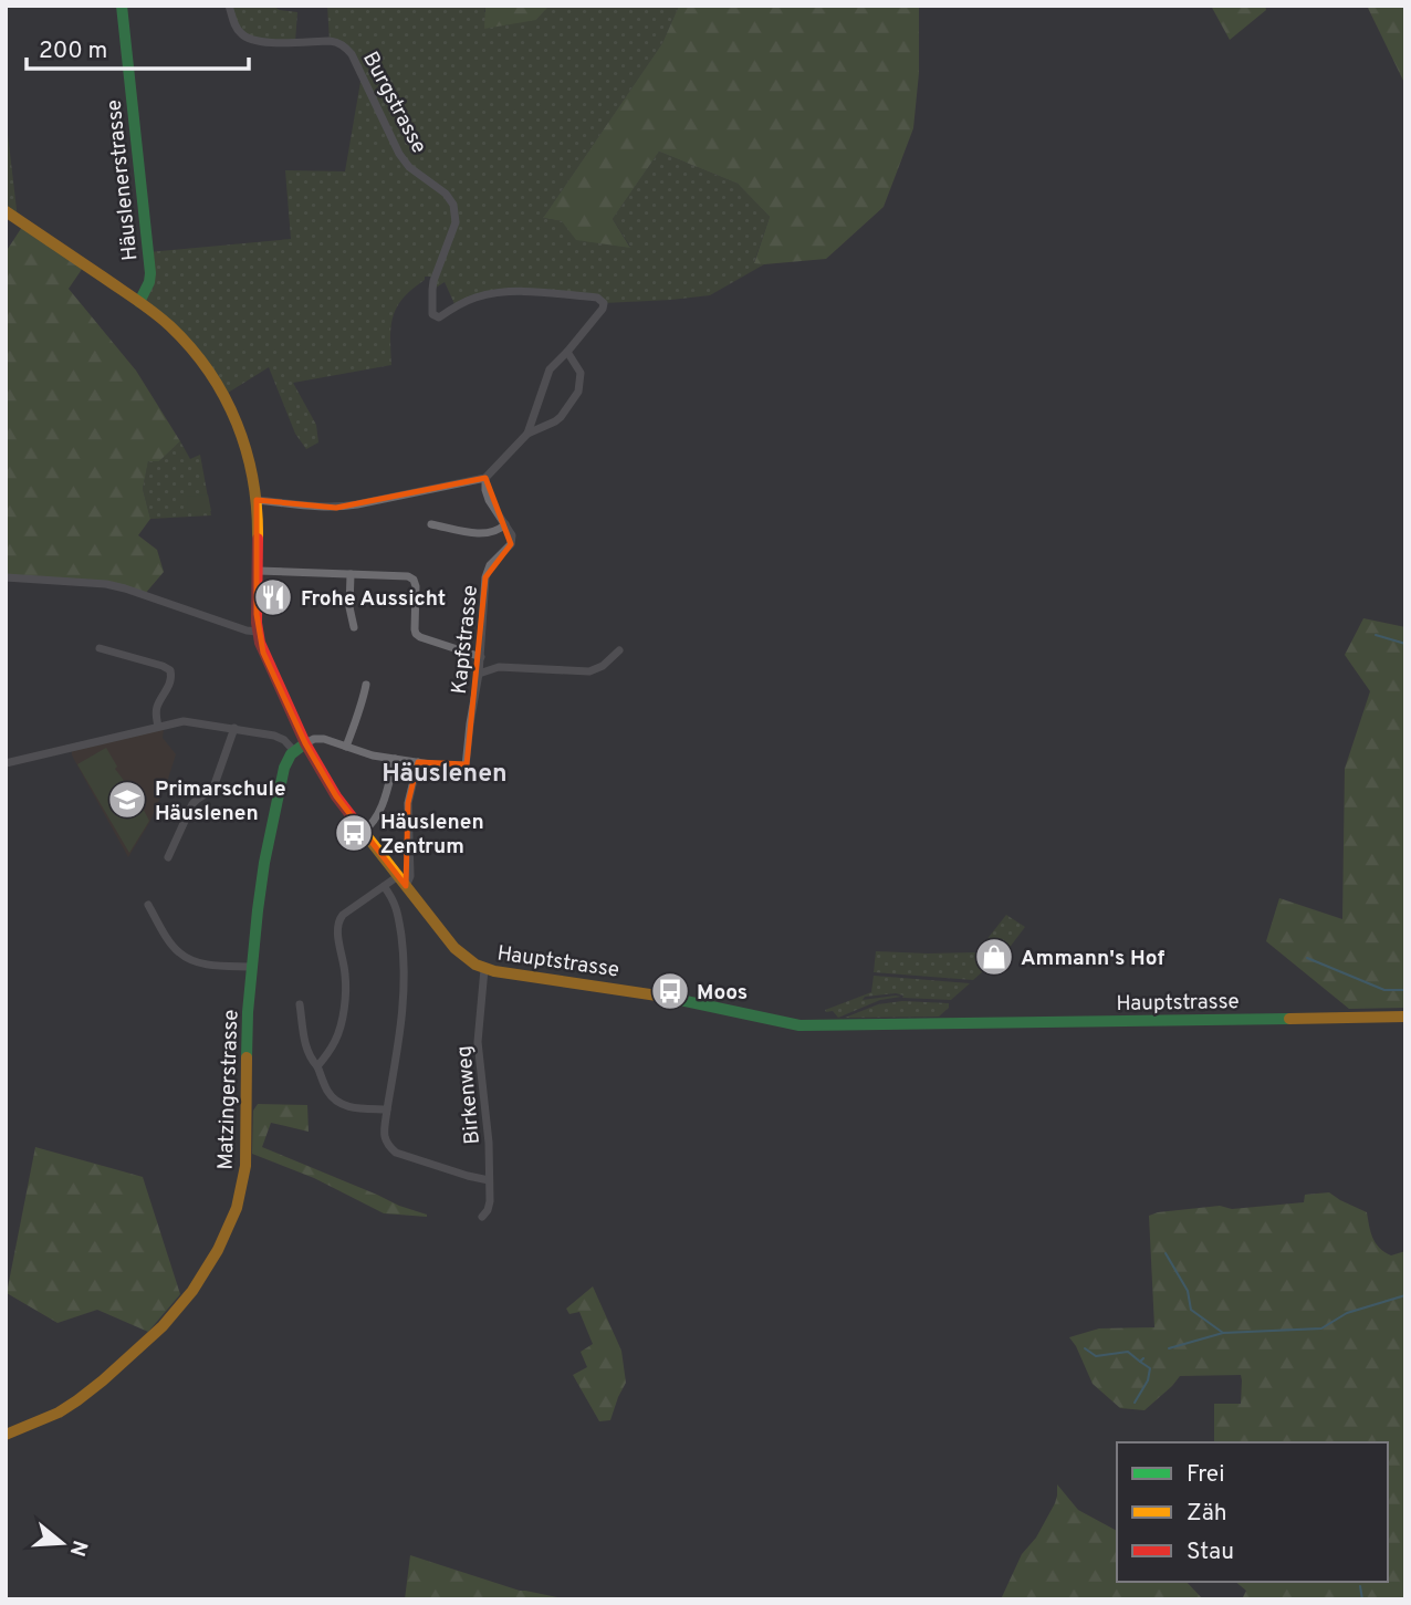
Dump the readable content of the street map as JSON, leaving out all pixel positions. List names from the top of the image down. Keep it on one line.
{"streets":{"street":["Burgstrasse","Häuslenerstrasse","Kapfstrasse","Hauptstrasse","Matzingerstrasse","Birkenweg"]},"crossings":[["Häuslenerstrasse","Hauptstrasse"],["Hauptstrasse","Birkenweg"]],"districts":["Häuslenen"],"places":{"restaurant":["Frohe Aussicht"],"school or university":["Primarschule Häuslenen"],"bus stop":["Häuslenen Zentrum","Moos"],"shop":["Ammann's Hof"]},"legend":["Frei","Zäh","Stau"],"scale_bar":"200 m","north":"right"}
